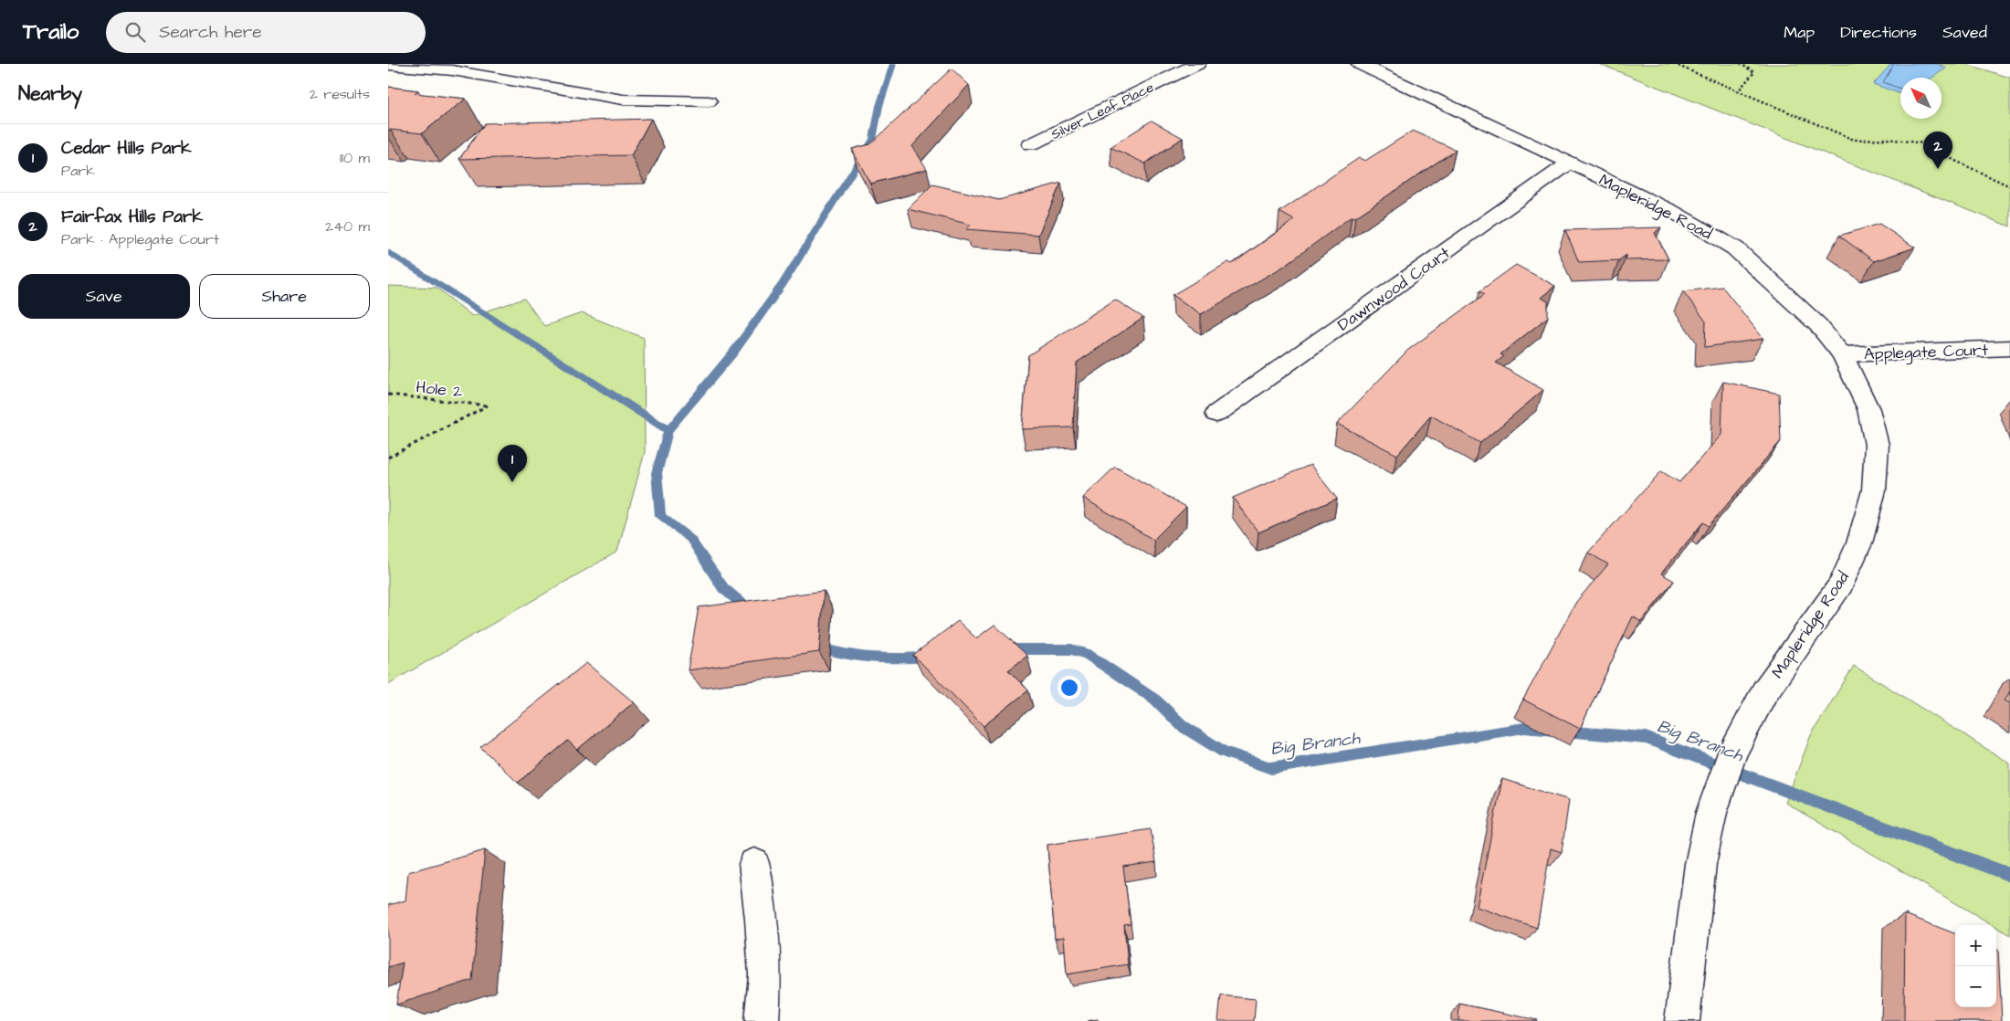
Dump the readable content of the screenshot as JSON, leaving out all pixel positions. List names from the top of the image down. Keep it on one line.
{"streets":{"street":["Silver Leaf Place","Mapleridge Road","Dawnwood Court","Applegate Court"],"path":["Hole 2"]},"crossings":[["Mapleridge Road","Dawnwood Court"],["Mapleridge Road","Applegate Court"]],"water":["Big Branch"],"north":"top left","page":{"header":"Trailo","search":"Search here","nav":["Map","Directions","Saved"],"heading":["Nearby","2 results"],"list":[{"mark":"1","name":"Cedar Hills Park","note":"Park","value":"110 m"},{"mark":"2","name":"Fairfax Hills Park","note":"Park · Applegate Court","value":"240 m"}],"pins":["2","1"],"buttons":["Save","Share"],"map_buttons":["+","−"]}}
